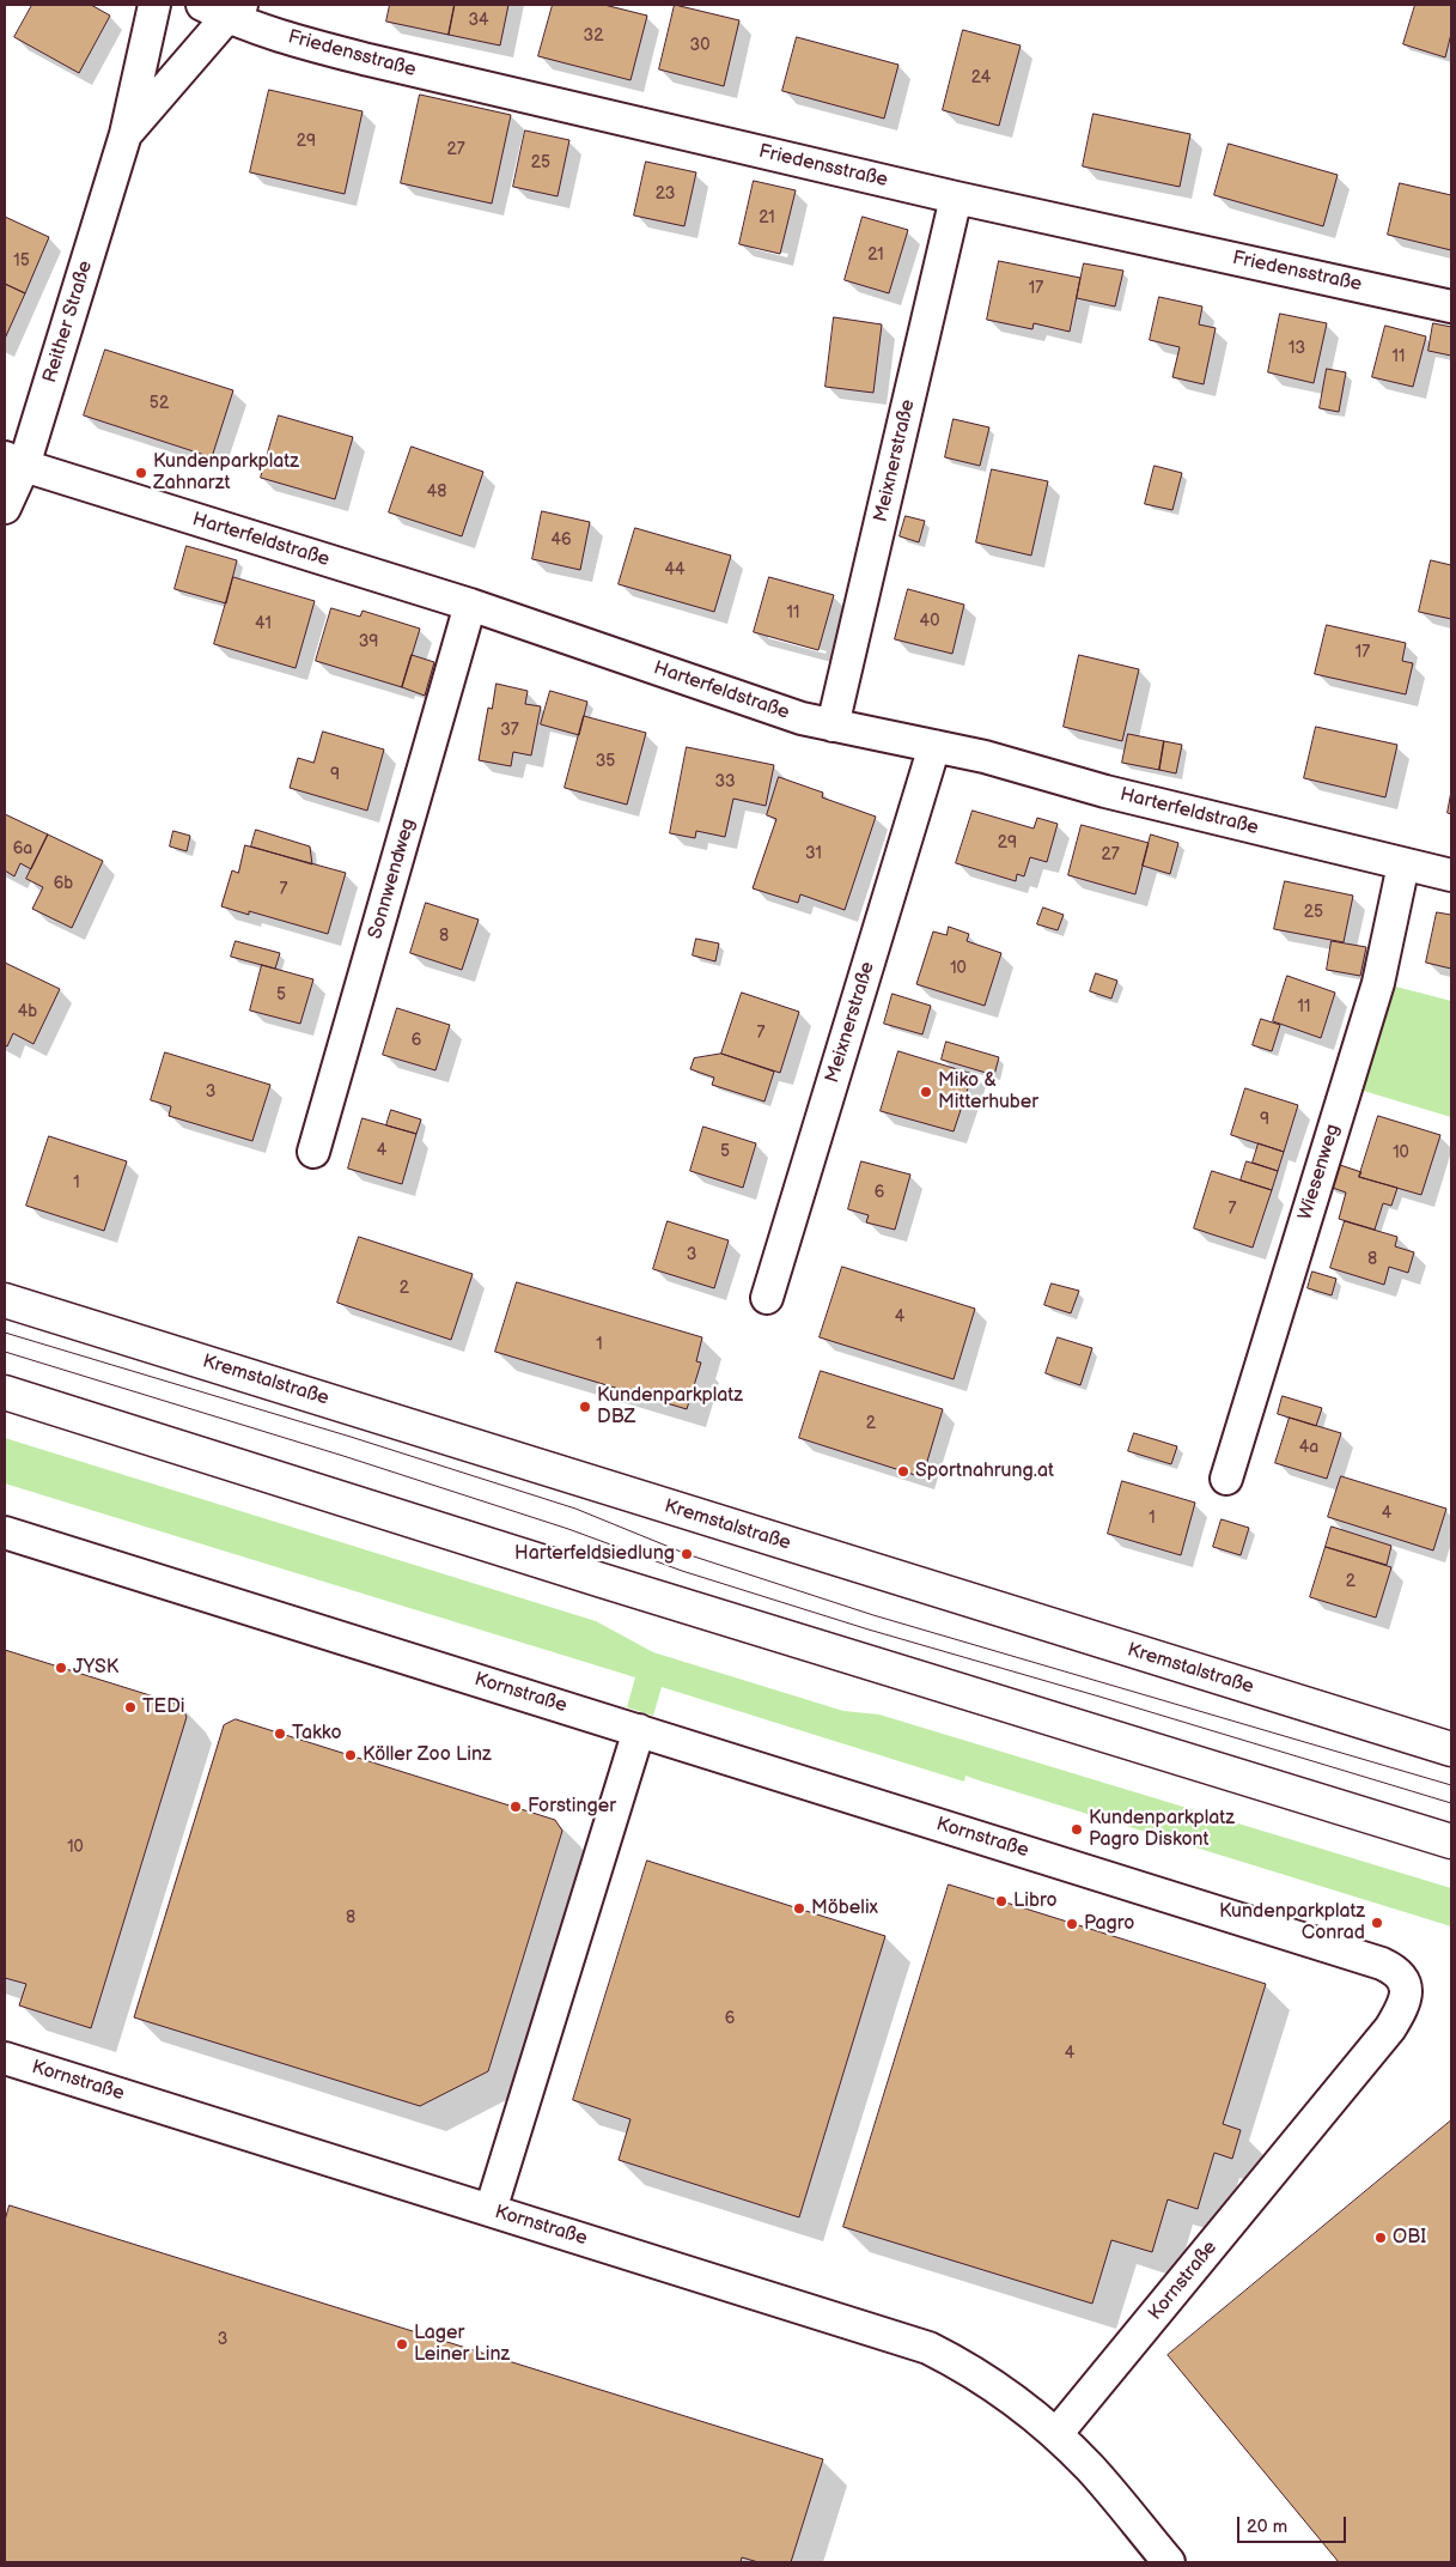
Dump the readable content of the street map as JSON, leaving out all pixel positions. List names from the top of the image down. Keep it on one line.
{"streets":{"main road":["Kremstalstraße"],"street":["Friedensstraße","Reither Straße","Meixnerstraße","Harterfeldstraße","Sonnwendweg","Wiesenweg","Kornstraße"]},"crossings":[["Friedensstraße","Reither Straße"],["Friedensstraße","Meixnerstraße"],["Reither Straße","Harterfeldstraße"],["Meixnerstraße","Harterfeldstraße"],["Harterfeldstraße","Sonnwendweg"],["Harterfeldstraße","Wiesenweg"]],"places":["Kundenparkplatz Zahnarzt","Miko & Mitterhuber","Kundenparkplatz DBZ","Sportnahrung.at","Harterfeldsiedlung","JYSK","TEDi","Takko","Köller Zoo Linz","Forstinger","Kundenparkplatz Pagro Diskont","Libro","Möbelix","Kundenparkplatz Conrad","Pagro","OBI","Lager Leiner Linz"],"house_numbers":["34","32","30","24","29","27","25","23","21","21","15","17","13","11","52","48","46","44","11","40","41","39","17","37","35","9","33","29","6a","31","27","6b","7","25","8","10","5","11","4b","7","6","3","9","4","5","10","1","6","7","3","8","2","4","1","2","4a","4","1","2","10","8","6","4","3"],"scale_bar":"20 m"}
